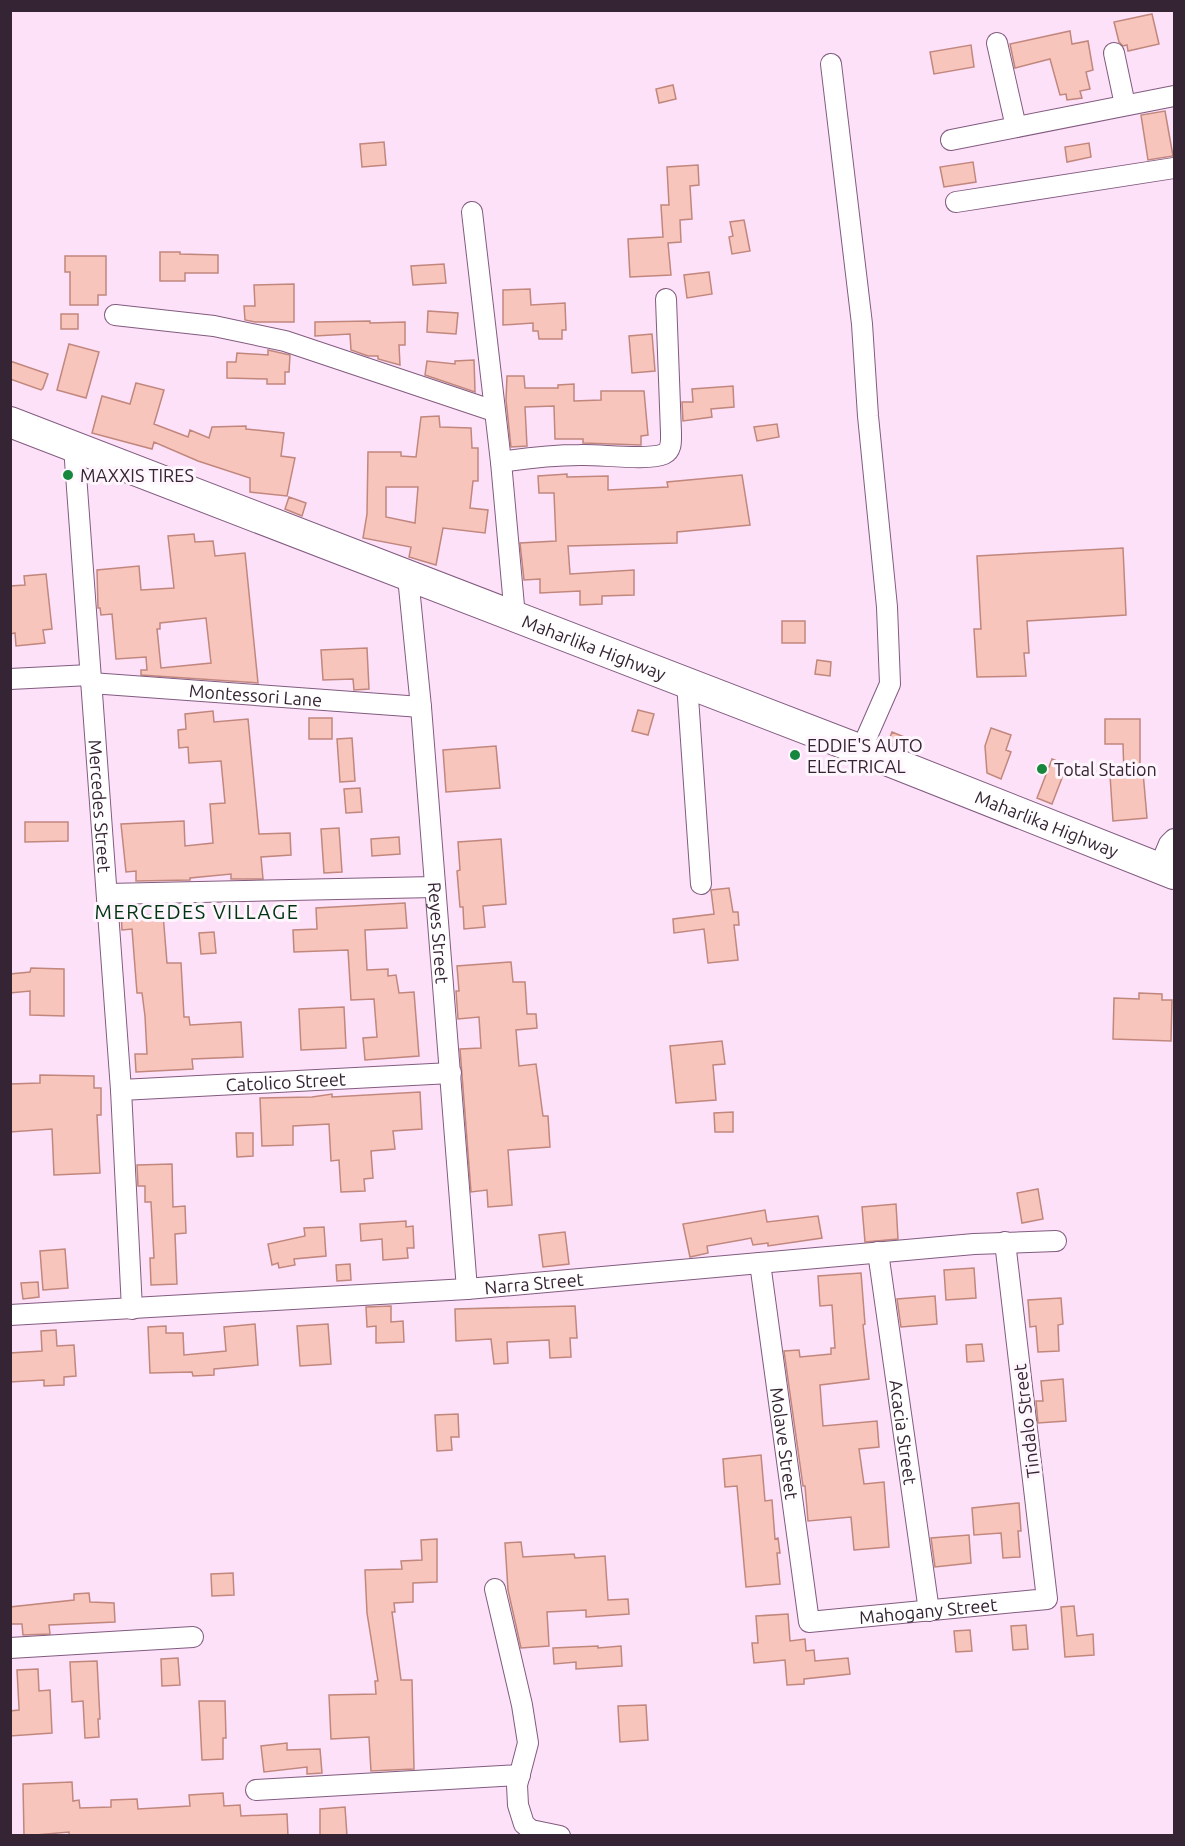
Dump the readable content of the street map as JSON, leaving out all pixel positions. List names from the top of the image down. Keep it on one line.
{"streets":{"highway":["Maharlika Highway"],"street":["Montessori Lane","Mercedes Street","Reyes Street","Catolico Street","Narra Street","Tindalo Street","Acacia Street","Molave Street","Mahogany Street"]},"crossings":[["Maharlika Highway","Mercedes Street"],["Maharlika Highway","Reyes Street"],["Montessori Lane","Mercedes Street"],["Montessori Lane","Reyes Street"],["Mercedes Street","Catolico Street"],["Mercedes Street","Narra Street"],["Reyes Street","Catolico Street"],["Reyes Street","Narra Street"],["Narra Street","Tindalo Street"],["Narra Street","Acacia Street"],["Narra Street","Molave Street"],["Tindalo Street","Mahogany Street"],["Acacia Street","Mahogany Street"],["Molave Street","Mahogany Street"]],"districts":["MERCEDES VILLAGE"],"places":["MAXXIS TIRES","EDDIE'S AUTO ELECTRICAL","Total Station"]}
